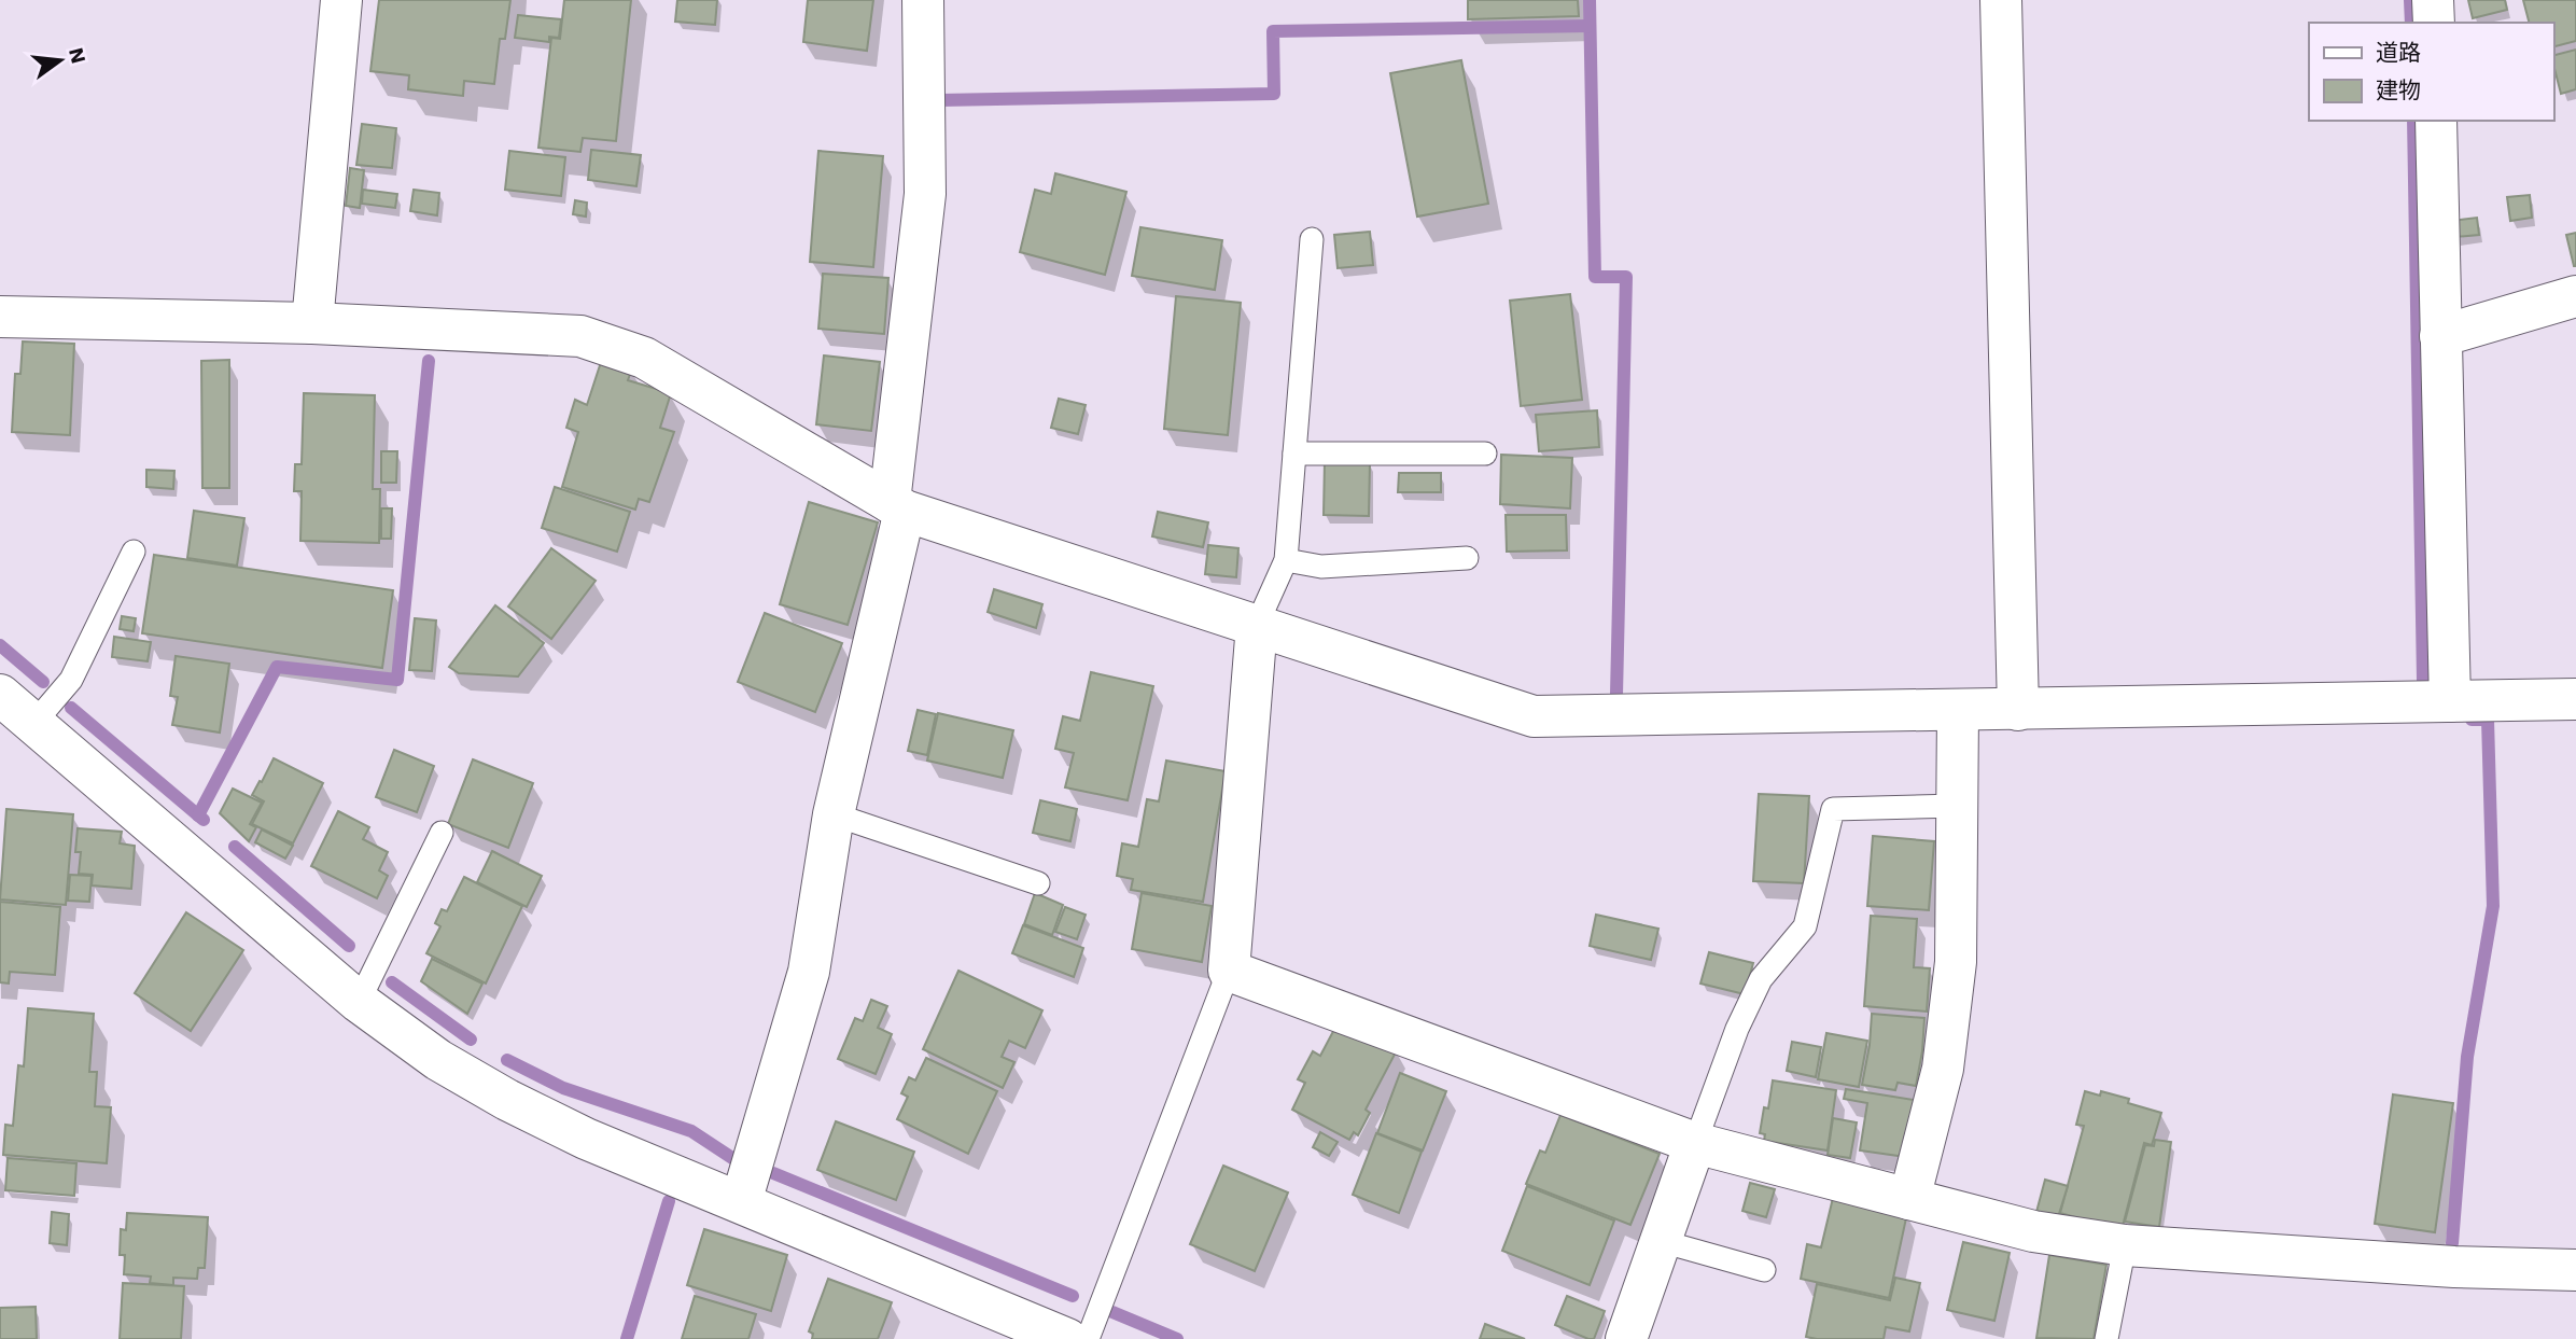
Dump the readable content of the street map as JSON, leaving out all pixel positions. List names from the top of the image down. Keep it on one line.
{"legend":["道路","建物"],"north":"right"}
